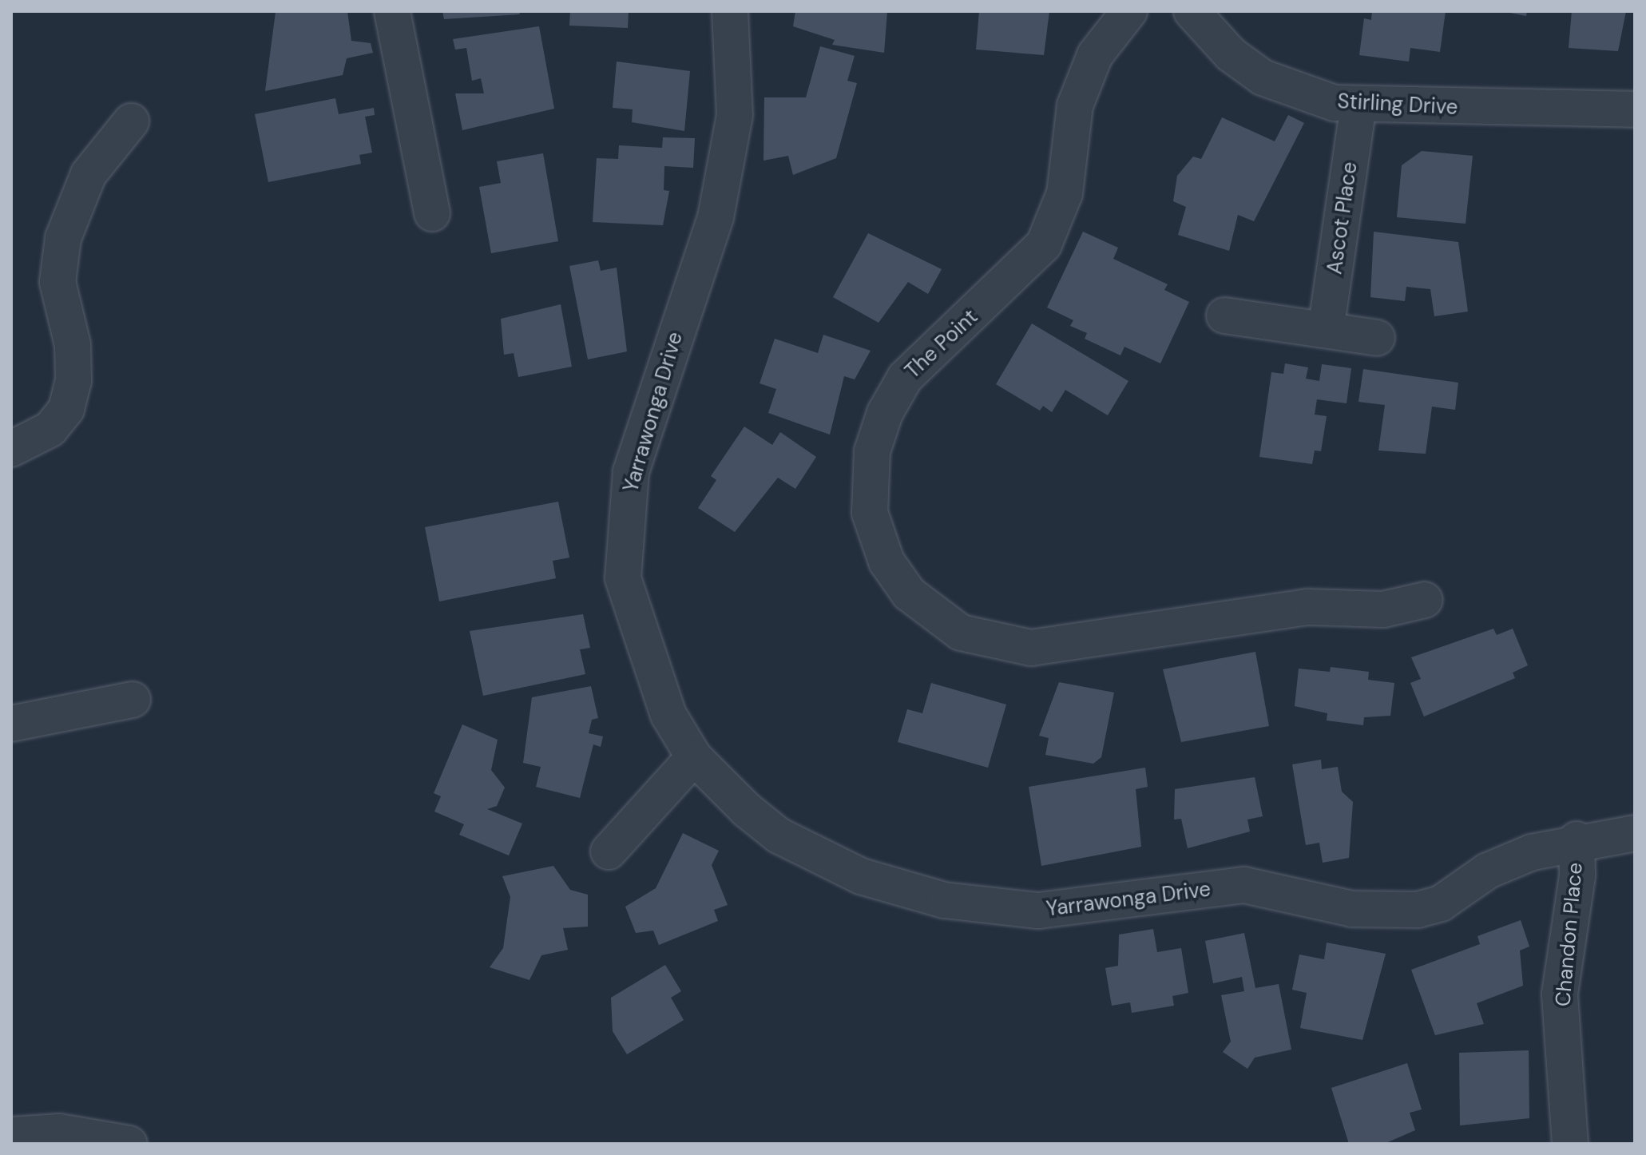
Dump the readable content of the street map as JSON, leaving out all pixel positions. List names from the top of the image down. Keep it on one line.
{"streets":{"street":["Stirling Drive","Ascot Place","The Point","Yarrawonga Drive","Chandon Place"]},"crossings":[["Stirling Drive","Ascot Place"],["Yarrawonga Drive","Chandon Place"]]}
